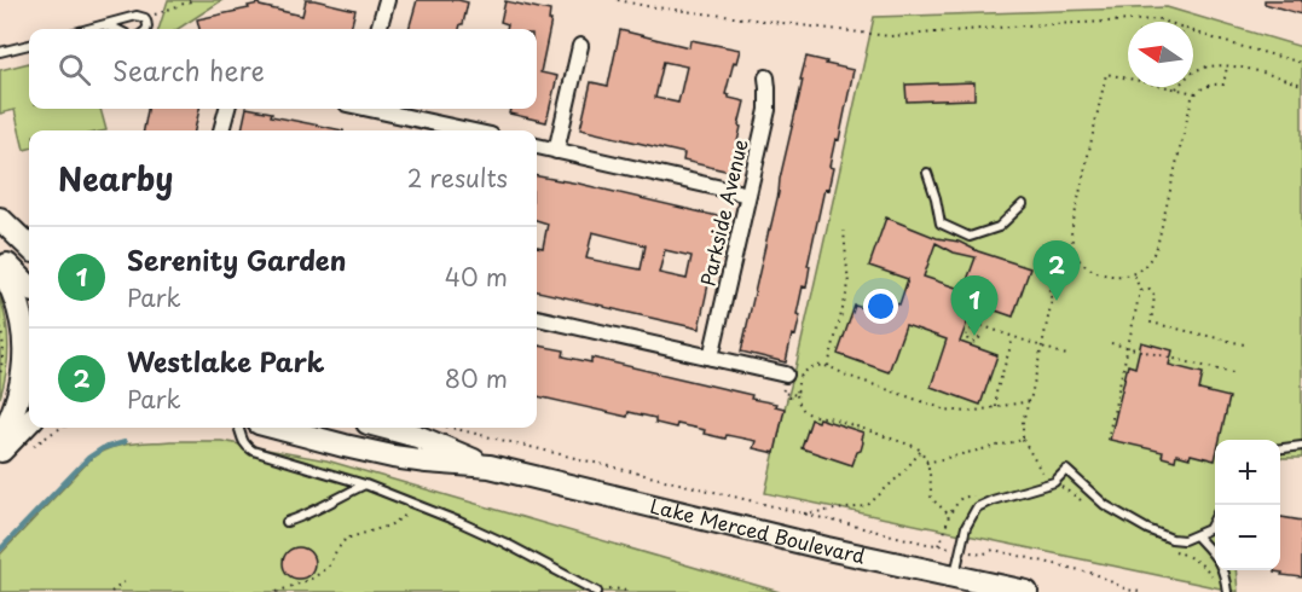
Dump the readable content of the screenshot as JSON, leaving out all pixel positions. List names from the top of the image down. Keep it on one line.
{"streets":{"main road":["Lake Merced Boulevard"],"street":["Parkside Avenue"]},"north":"left","page":{"search":"Search here","heading":["Nearby","2 results"],"list":[{"mark":"1","name":"Serenity Garden","note":"Park","value":"40 m"},{"mark":"2","name":"Westlake Park","note":"Park","value":"80 m"}],"pins":["2","1"],"map_buttons":["+","−"]}}
